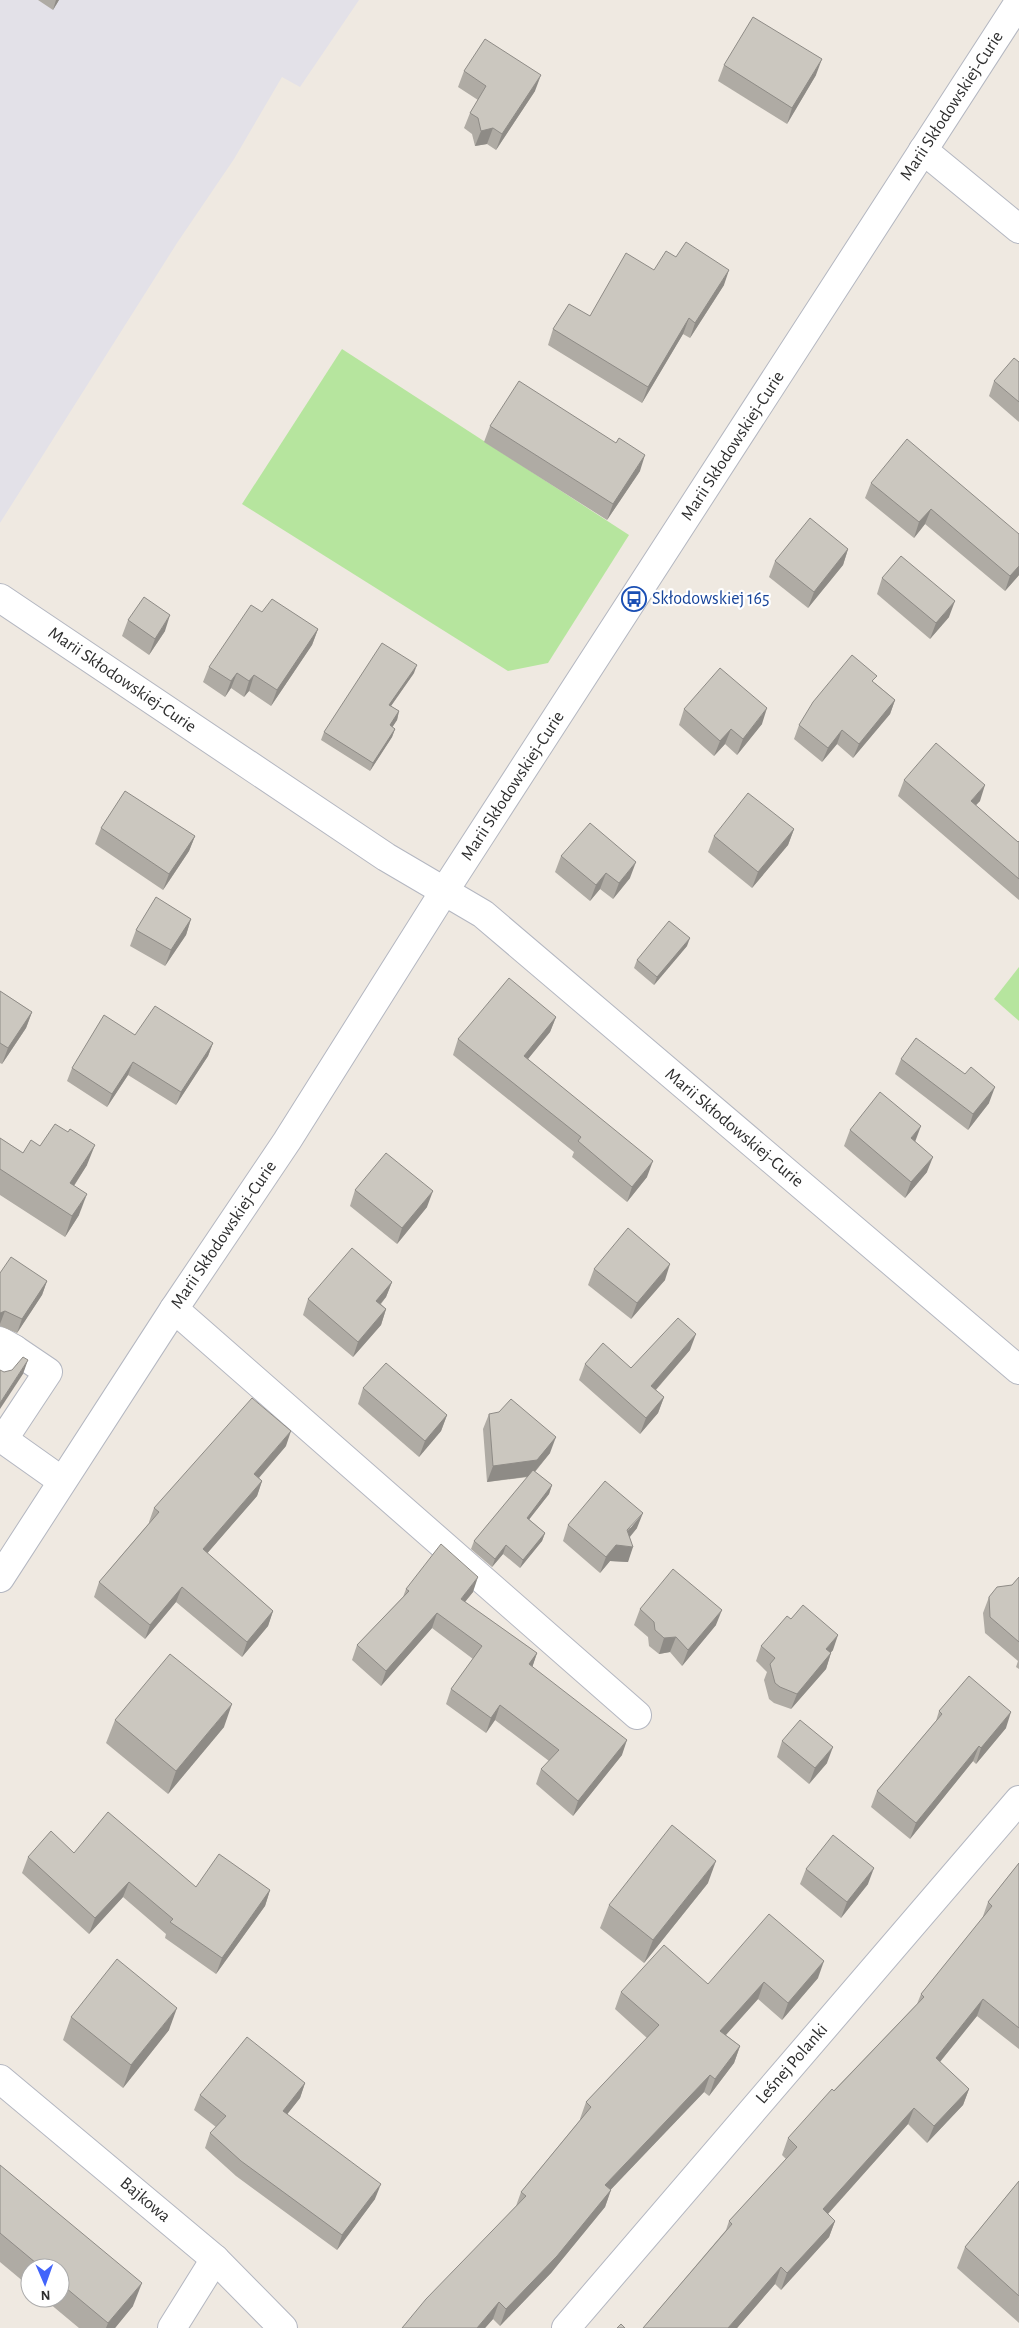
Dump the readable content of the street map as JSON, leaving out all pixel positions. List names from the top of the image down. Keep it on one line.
{"streets":{"street":["Marii Skłodowskiej-Curie","Leśnej Polanki","Bajkowa"]},"places":{"bus stop":["Skłodowskiej 165"]},"north":"bottom"}
